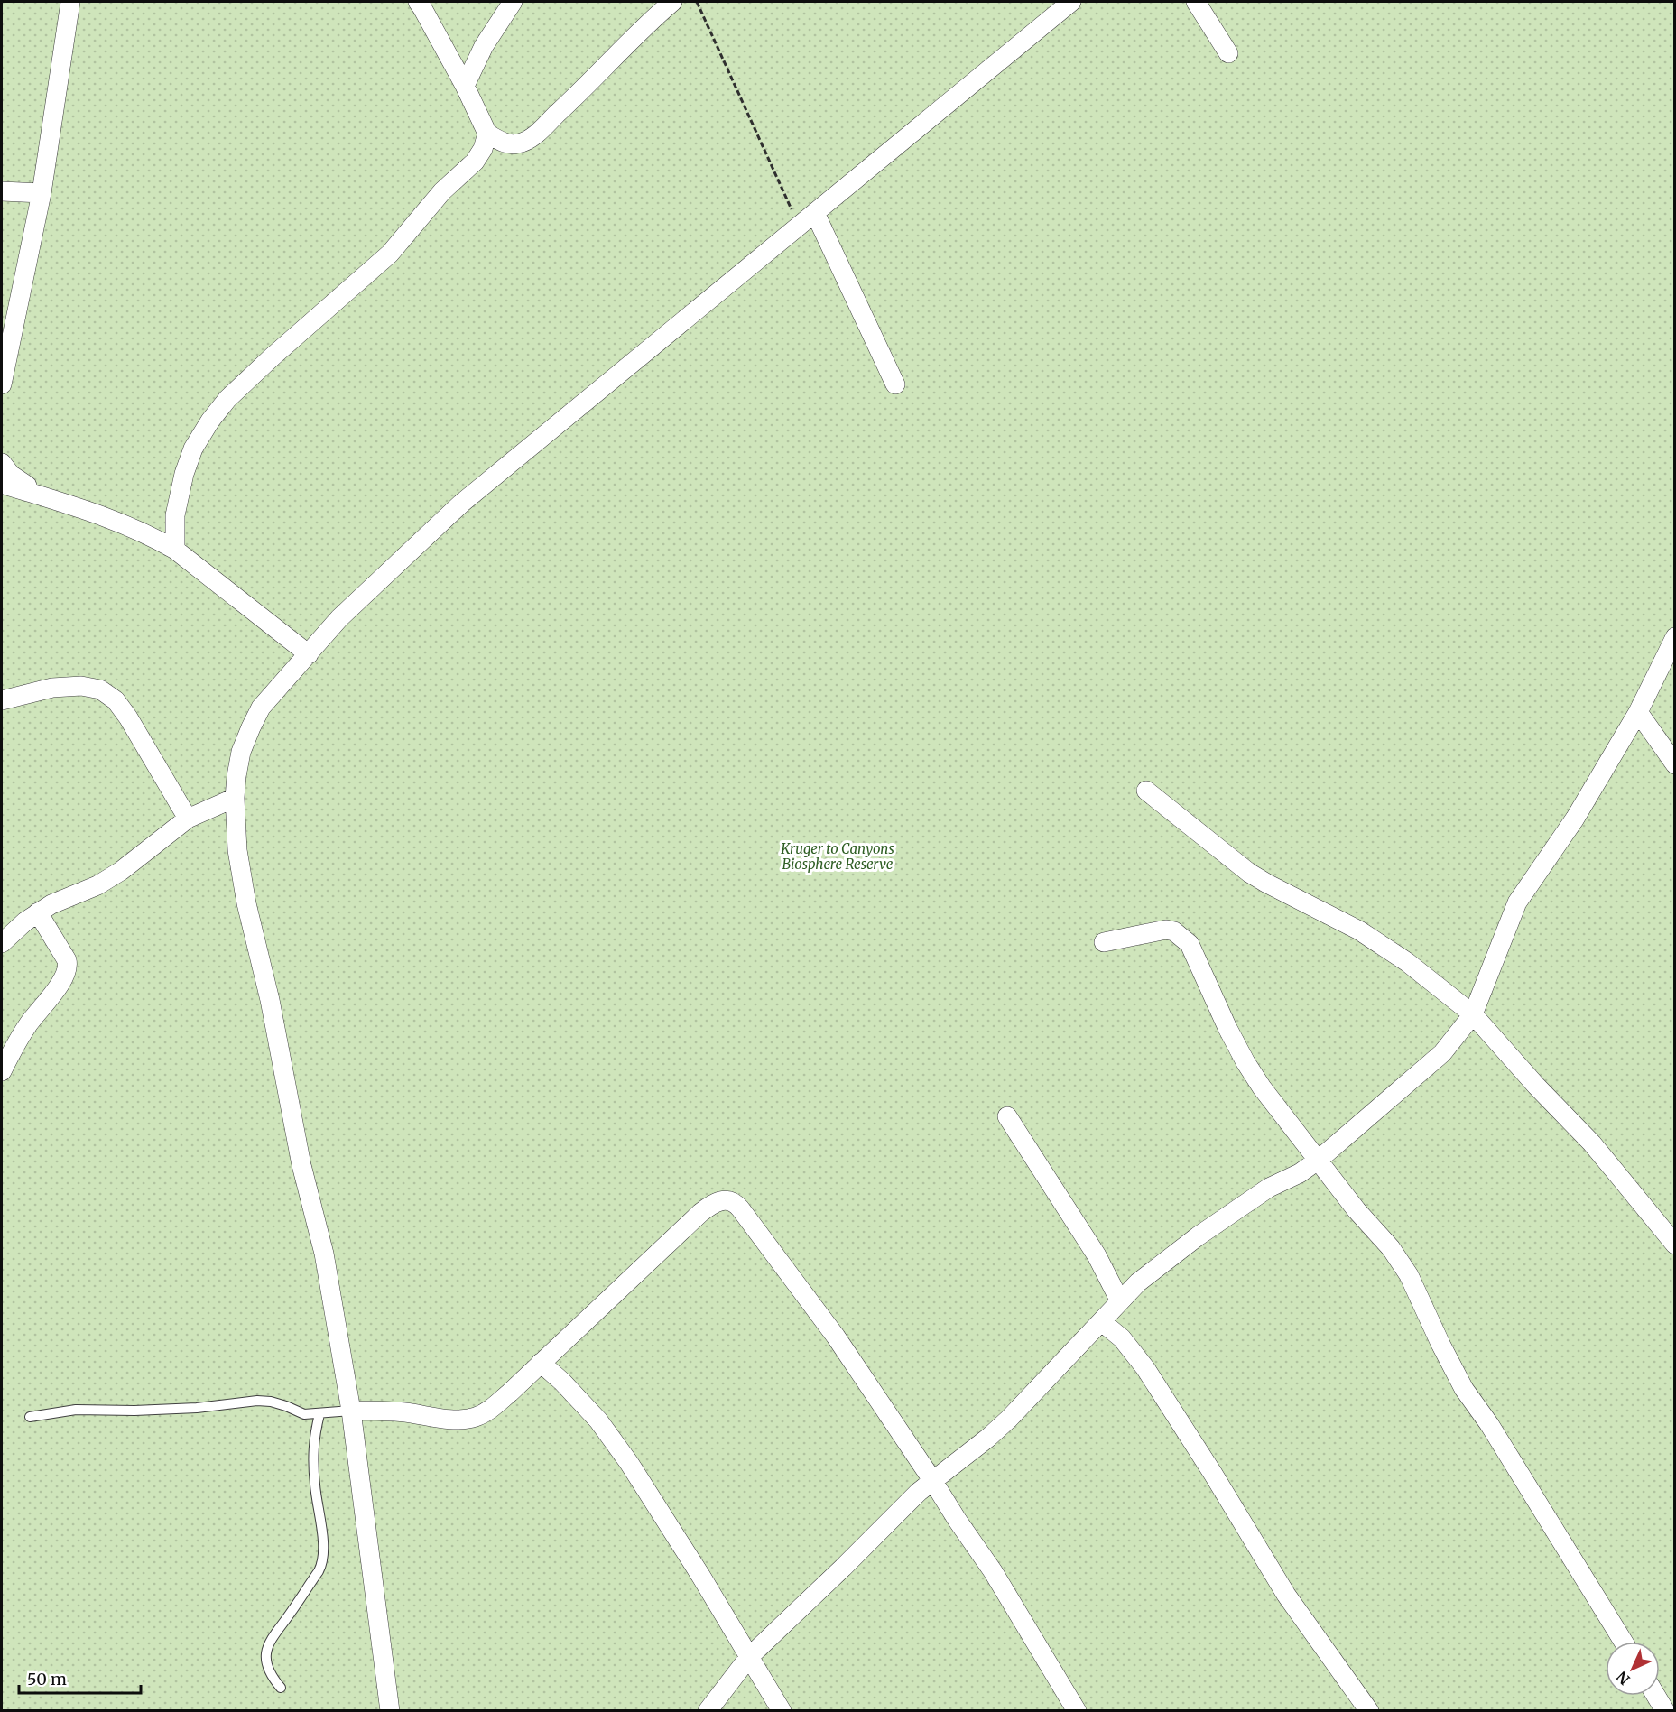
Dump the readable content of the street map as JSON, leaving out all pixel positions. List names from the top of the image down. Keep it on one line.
{"parks":["Kruger to Canyons Biosphere Reserve"],"scale_bar":"50 m","north":"bottom left"}
